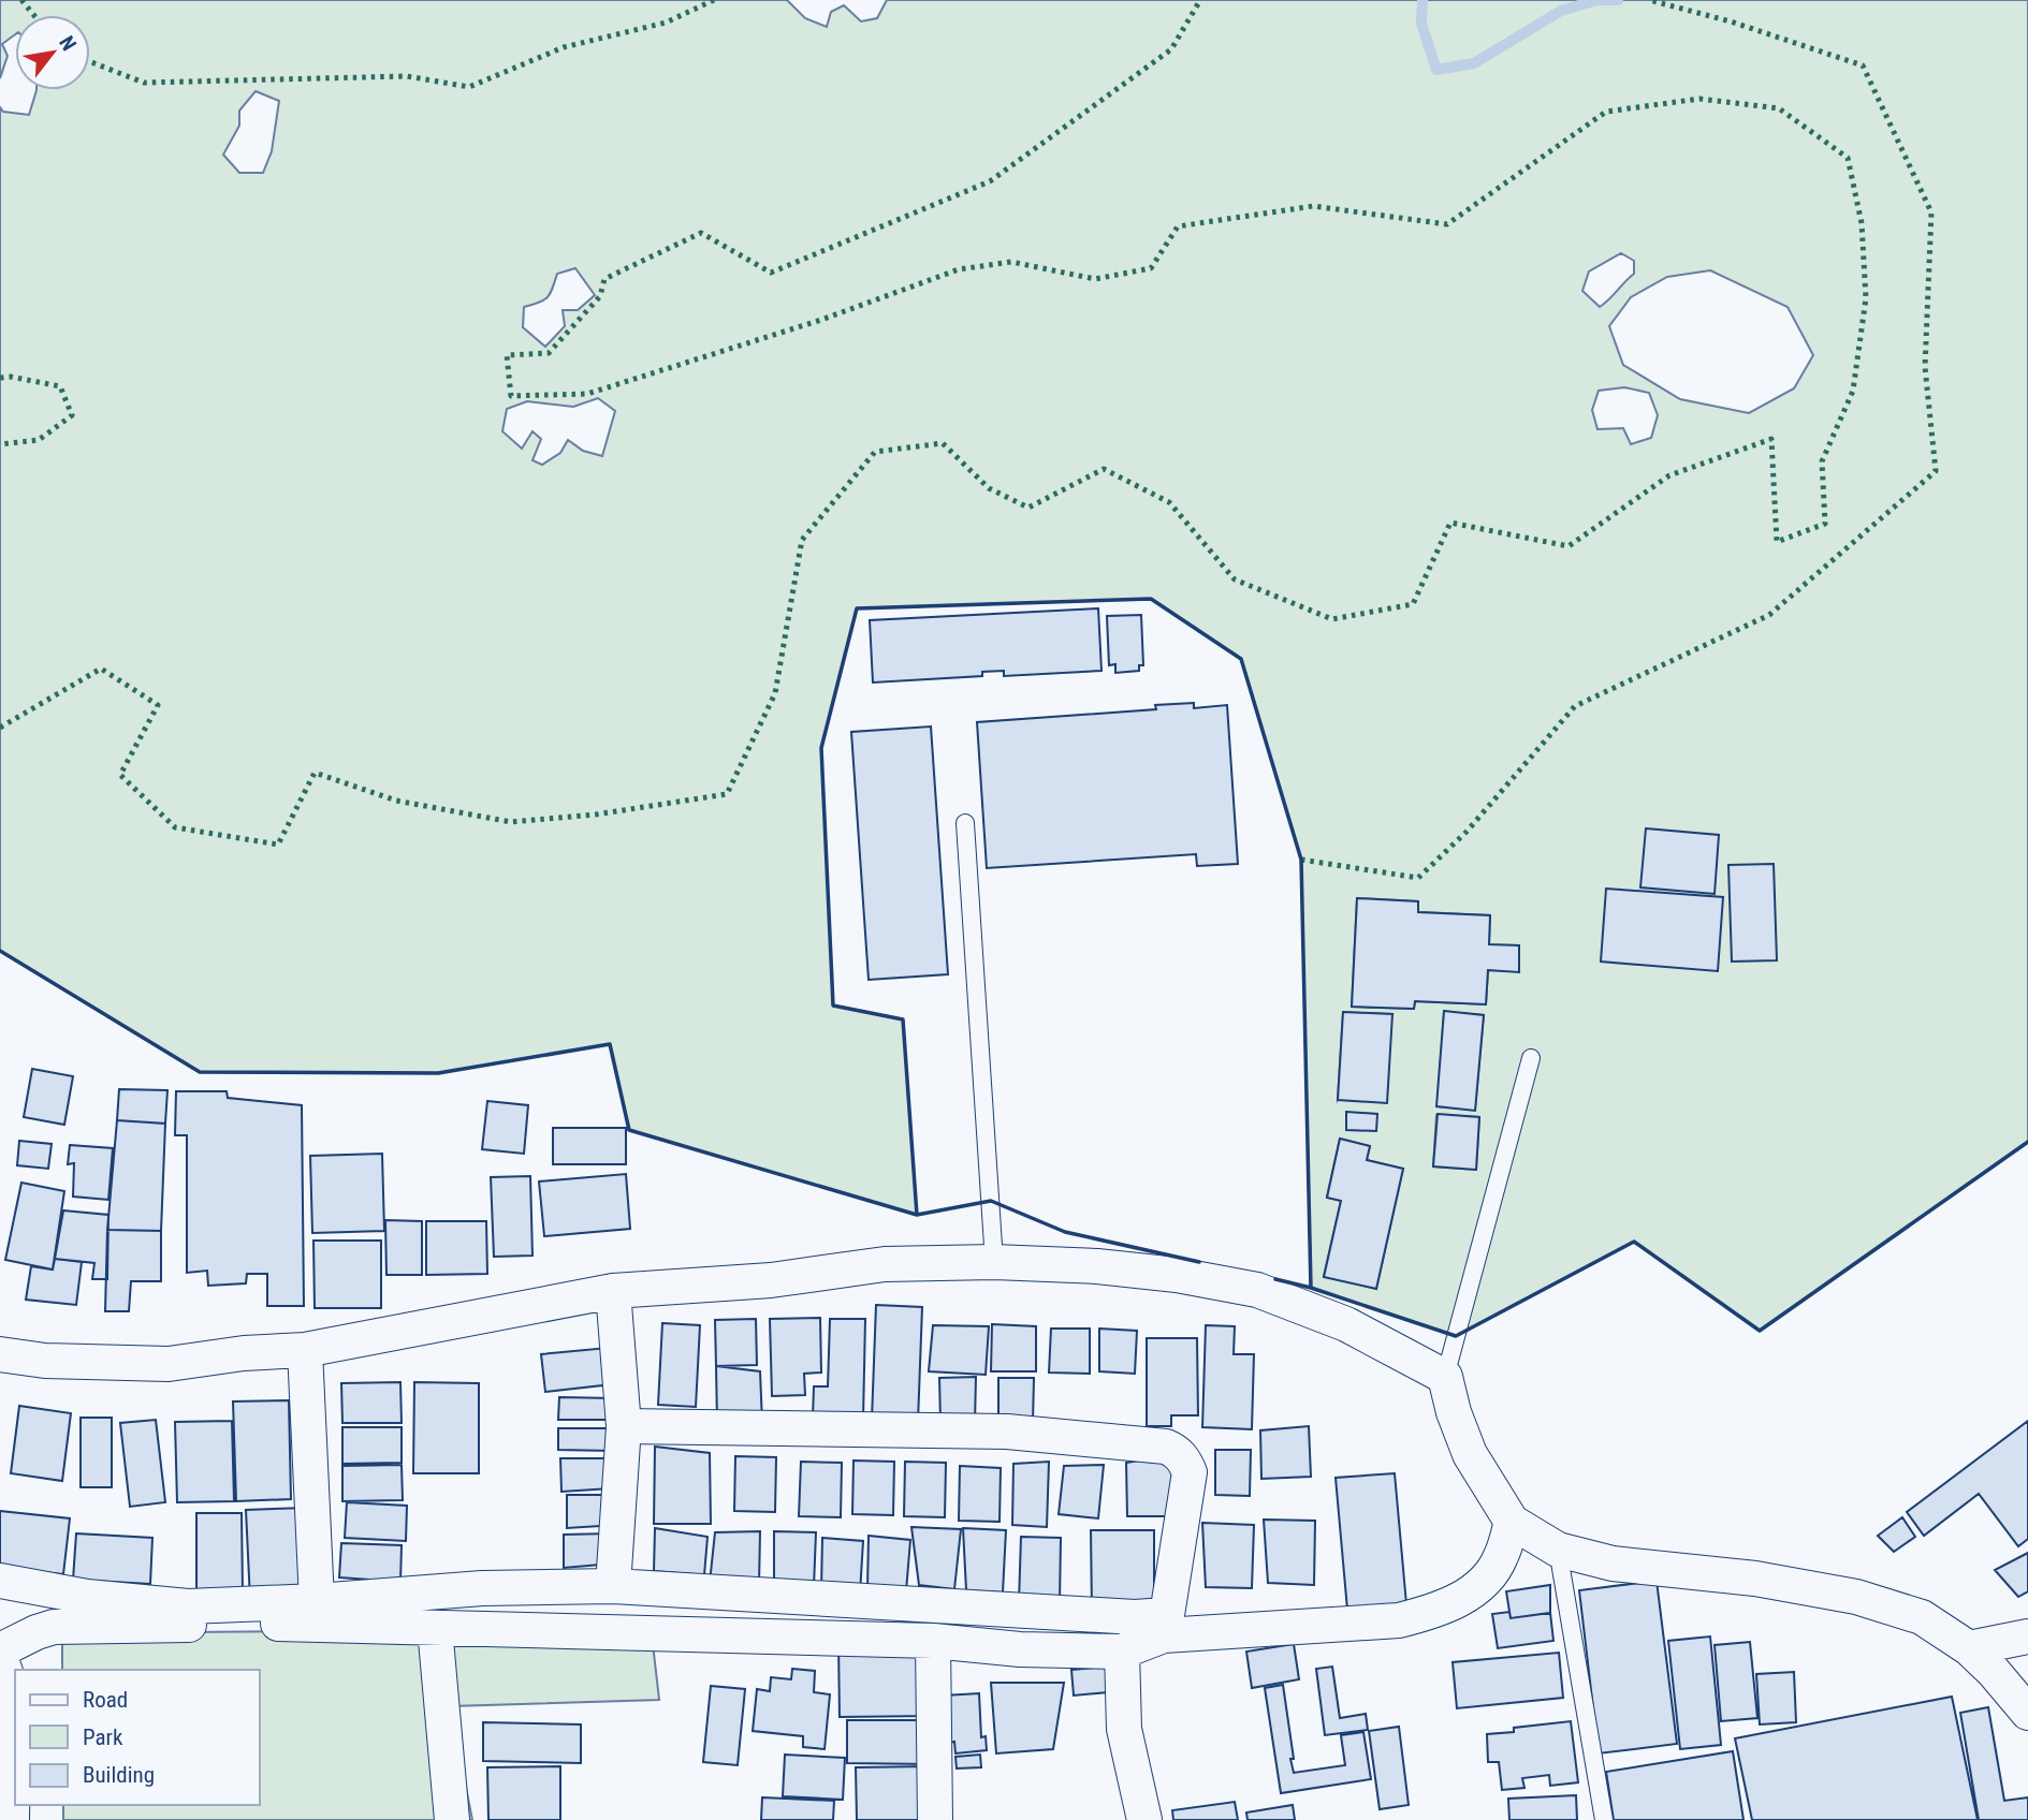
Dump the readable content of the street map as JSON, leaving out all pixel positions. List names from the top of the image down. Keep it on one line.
{"legend":["Road","Park","Building"],"north":"top right"}
